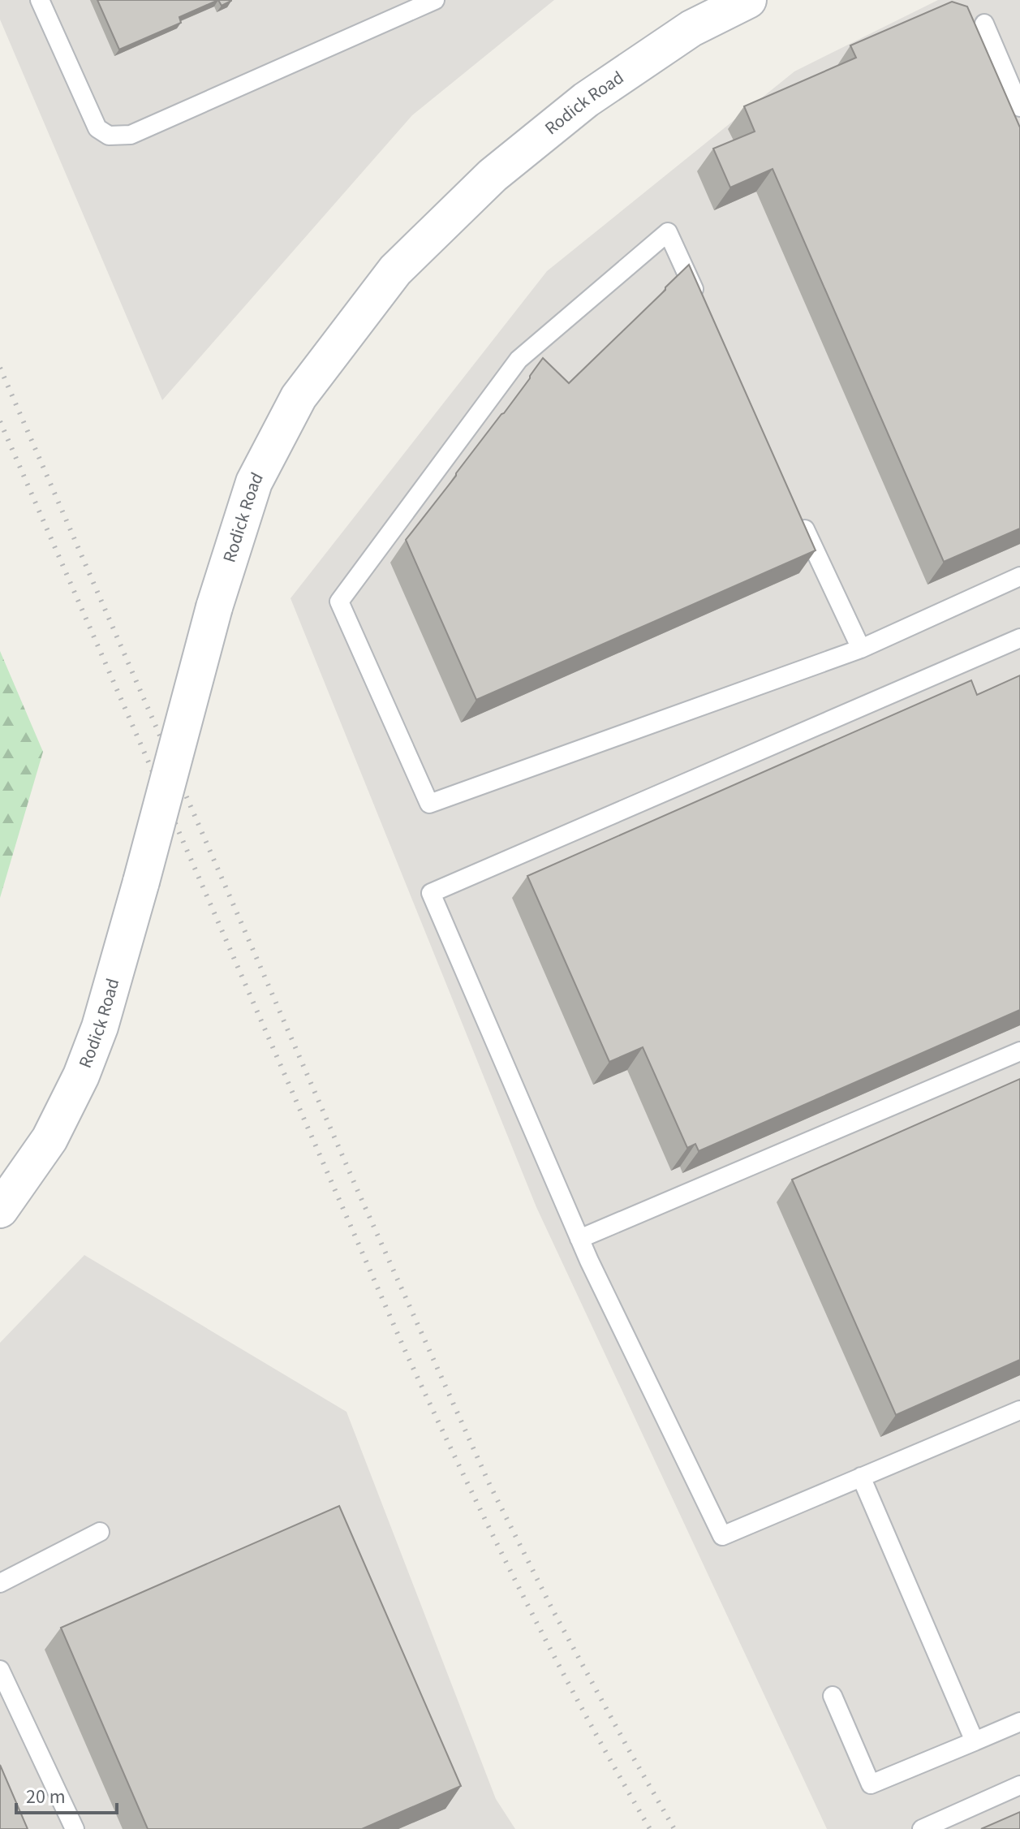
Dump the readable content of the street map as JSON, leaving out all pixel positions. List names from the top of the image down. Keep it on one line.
{"streets":{"street":["Rodick Road"]},"scale_bar":"20 m"}
